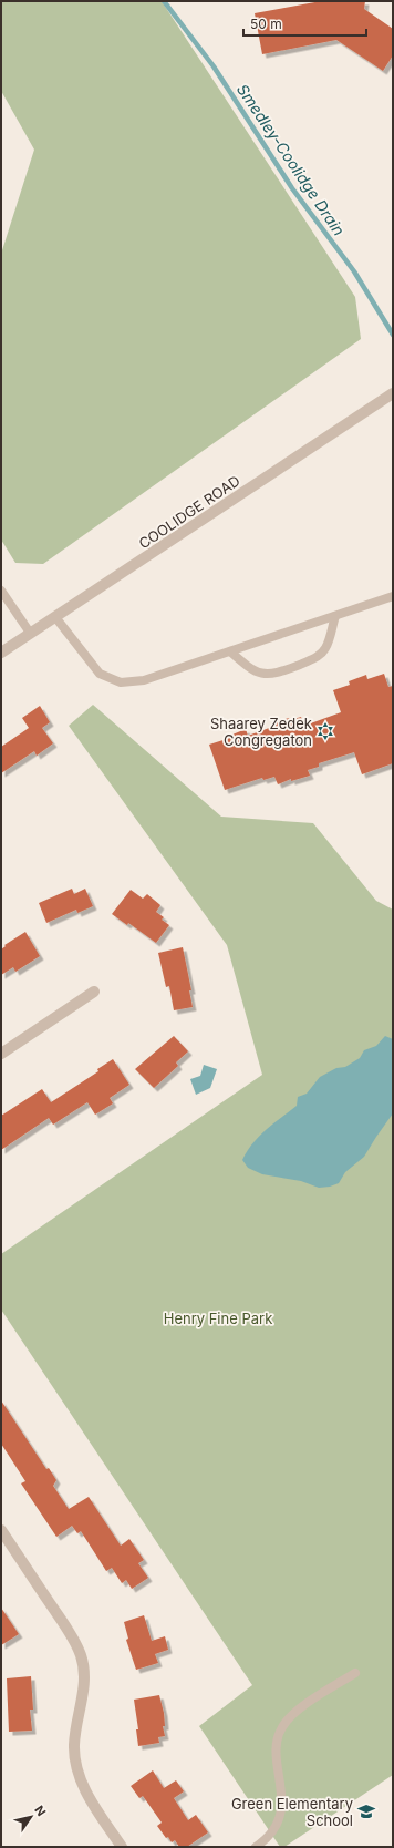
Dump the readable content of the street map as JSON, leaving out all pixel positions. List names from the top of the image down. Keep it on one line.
{"streets":{"street":["COOLIDGE ROAD"]},"water":["Smedley-Coolidge Drain"],"parks":["Henry Fine Park"],"places":{"synagogue":["Shaarey Zedek Congregaton"],"school or university":["Green Elementary School"]},"scale_bar":"50 m","north":"top right"}
